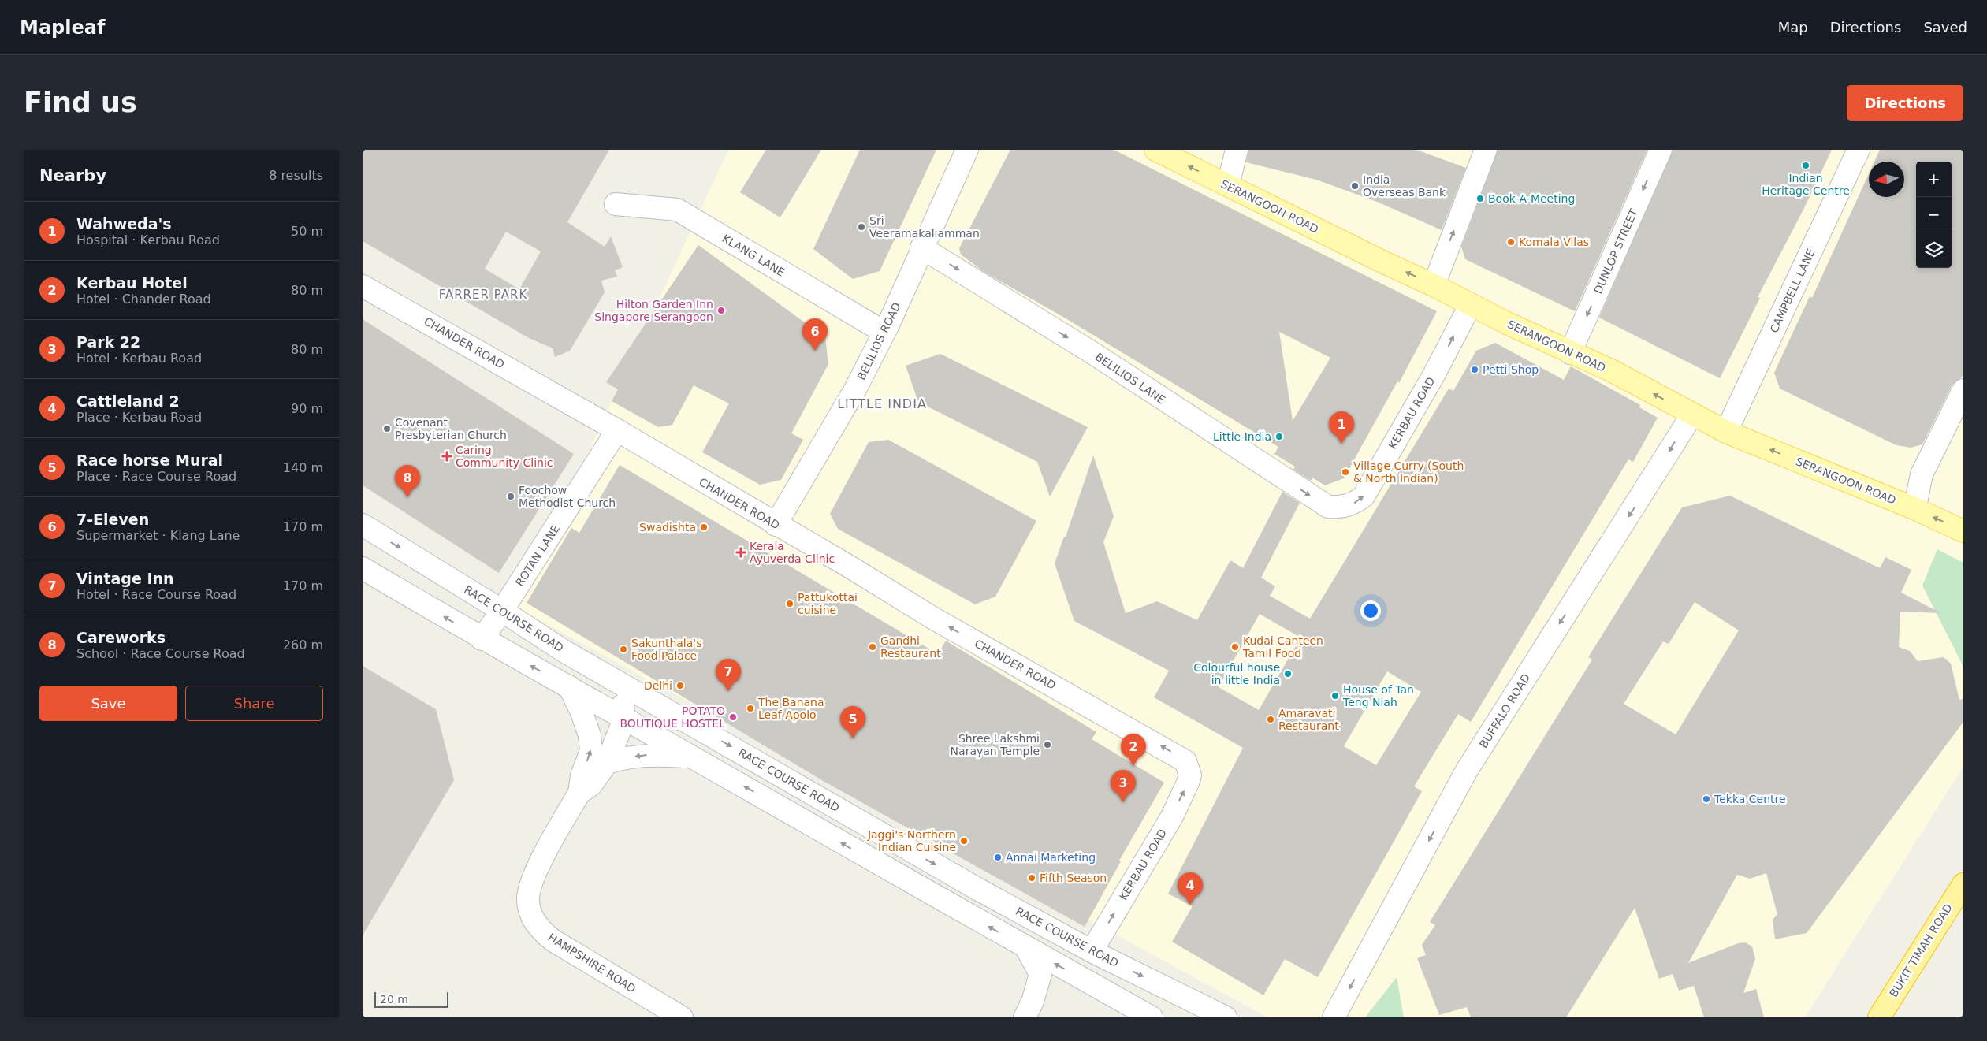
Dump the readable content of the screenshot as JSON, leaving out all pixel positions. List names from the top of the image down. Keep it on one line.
{"streets":{"highway":["BUKIT TIMAH ROAD"],"main road":["SERANGOON ROAD"],"street":["DUNLOP STREET","KLANG LANE","CAMPBELL LANE","BELILIOS ROAD","CHANDER ROAD","BELILIOS LANE","KERBAU ROAD","ROTAN LANE","RACE COURSE ROAD","BUFFALO ROAD","HAMPSHIRE ROAD"]},"crossings":[["SERANGOON ROAD","DUNLOP STREET"],["SERANGOON ROAD","CAMPBELL LANE"],["SERANGOON ROAD","KERBAU ROAD"],["SERANGOON ROAD","BUFFALO ROAD"],["KLANG LANE","BELILIOS ROAD"],["BELILIOS ROAD","CHANDER ROAD"],["BELILIOS ROAD","BELILIOS LANE"],["CHANDER ROAD","KERBAU ROAD"],["CHANDER ROAD","ROTAN LANE"],["BELILIOS LANE","KERBAU ROAD"],["KERBAU ROAD","RACE COURSE ROAD"],["ROTAN LANE","RACE COURSE ROAD"]],"one_way":["SERANGOON ROAD","CHANDER ROAD","BELILIOS LANE","KERBAU ROAD","BUFFALO ROAD"],"districts":["FARRER PARK","LITTLE INDIA"],"places":{"other":["Indian Heritage Centre","India Overseas Bank","Book-A-Meeting","Sri Veeramakaliamman","Komala Vilas","Hilton Garden Inn Singapore Serangoon","Petti Shop","Covenant Presbyterian Church","Little India","Village Curry (South & North Indian)","Foochow Methodist Church","Swadishta","Pattukottai cuisine","Gandhi Restaurant","Kudai Canteen Tamil Food","Sakunthala's Food Palace","Colourful house in little India","Delhi","House of Tan Teng Niah","The Banana Leaf Apolo","POTATO BOUTIQUE HOSTEL","Amaravati Restaurant","Shree Lakshmi Narayan Temple","Tekka Centre","Jaggi's Northern Indian Cuisine","Annai Marketing","Fifth Season"],"health":["Caring Community Clinic","Kerala Ayuverda Clinic"]},"scale_bar":"20 m","north":"left","page":{"header":"Mapleaf","nav":["Map","Directions","Saved"],"buttons":["Directions",["Save","Share"]],"title":"Find us","heading":["Nearby","8 results"],"map_buttons":["+","−"],"list":[{"mark":"1","name":"Wahweda's","note":"Hospital · Kerbau Road","value":"50 m"},{"mark":"2","name":"Kerbau Hotel","note":"Hotel · Chander Road","value":"80 m"},{"mark":"3","name":"Park 22","note":"Hotel · Kerbau Road","value":"80 m"},{"mark":"4","name":"Cattleland 2","note":"Place · Kerbau Road","value":"90 m"},{"mark":"5","name":"Race horse Mural","note":"Place · Race Course Road","value":"140 m"},{"mark":"6","name":"7-Eleven","note":"Supermarket · Klang Lane","value":"170 m"},{"mark":"7","name":"Vintage Inn","note":"Hotel · Race Course Road","value":"170 m"},{"mark":"8","name":"Careworks","note":"School · Race Course Road","value":"260 m"}],"pins":["6","1","8","7","5","2","3","4"],"scale":"20 m"}}
